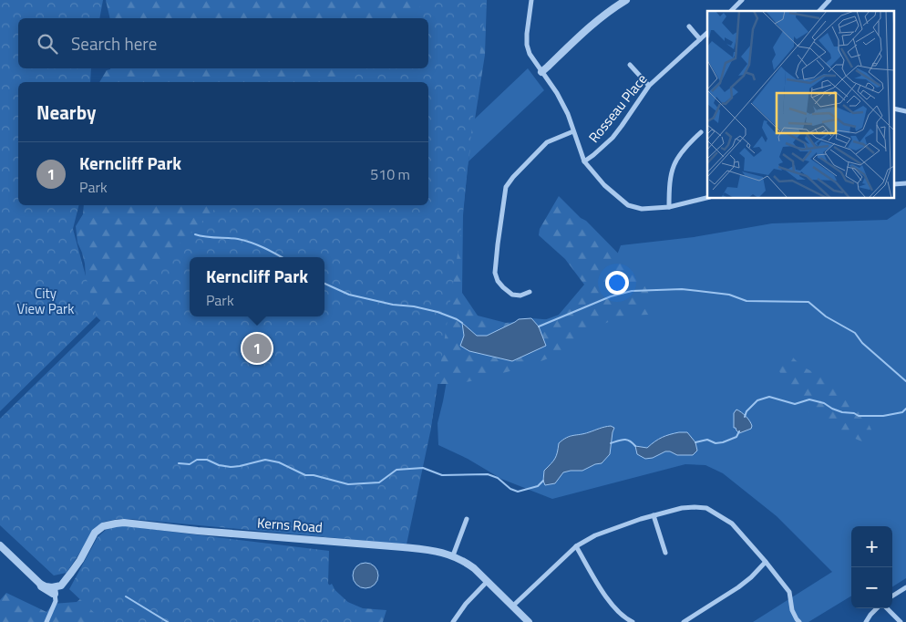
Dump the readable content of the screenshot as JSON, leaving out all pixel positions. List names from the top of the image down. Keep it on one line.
{"streets":{"street":["Rosseau Place","Kerns Road"]},"parks":["City View Park"],"page":{"search":"Search here","heading":"Nearby","list":[{"mark":"1","name":"Kerncliff Park","note":"Park","value":"510 m"}],"popup":["Kerncliff Park","Park"],"pins":"1","map_buttons":["+","−"]}}
